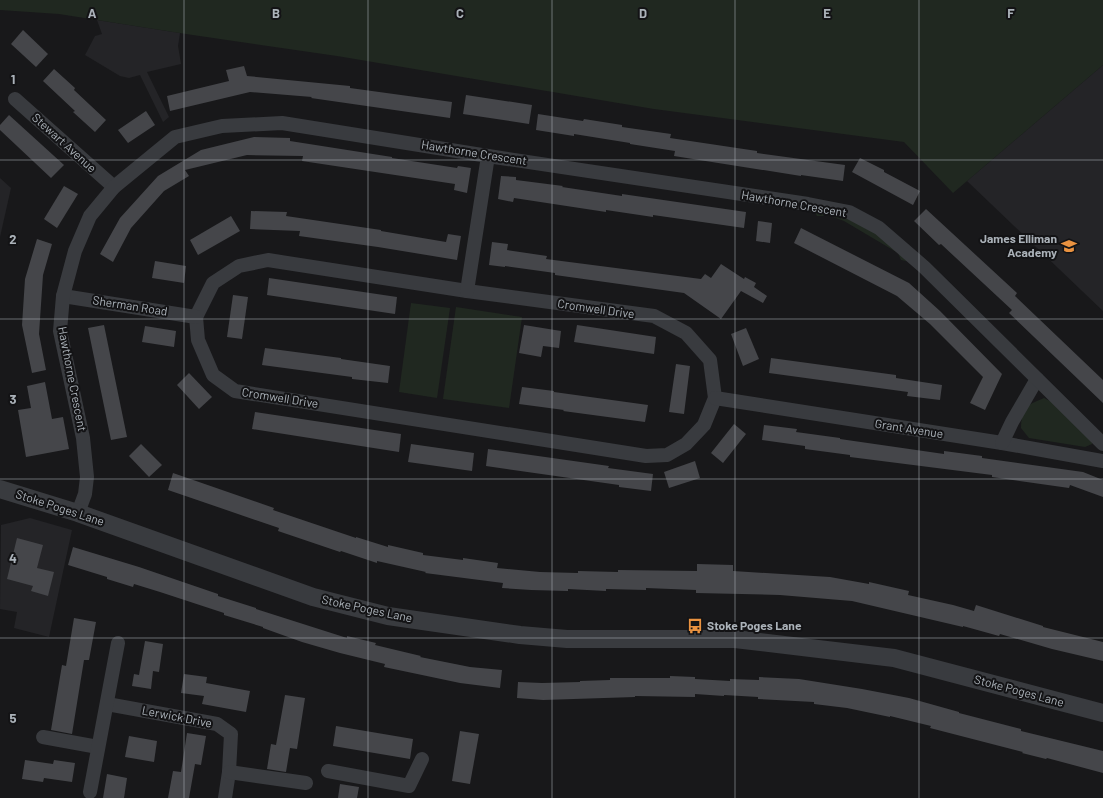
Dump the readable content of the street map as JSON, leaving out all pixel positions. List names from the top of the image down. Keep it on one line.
{"streets":{"street":["Stewart Avenue","Hawthorne Crescent","Sherman Road","Cromwell Drive","Grant Avenue","Stoke Poges Lane","Lerwick Drive"]},"crossings":[["Stewart Avenue","Hawthorne Crescent"],["Hawthorne Crescent","Sherman Road"],["Hawthorne Crescent","Stoke Poges Lane"],["Sherman Road","Cromwell Drive"],["Cromwell Drive","Grant Avenue"]],"places":{"school or university":["James Elliman Academy"],"bus stop":["Stoke Poges Lane"]},"grid":{"columns":["A","B","C","D","E","F"],"rows":["1","2","3","4","5"]}}
